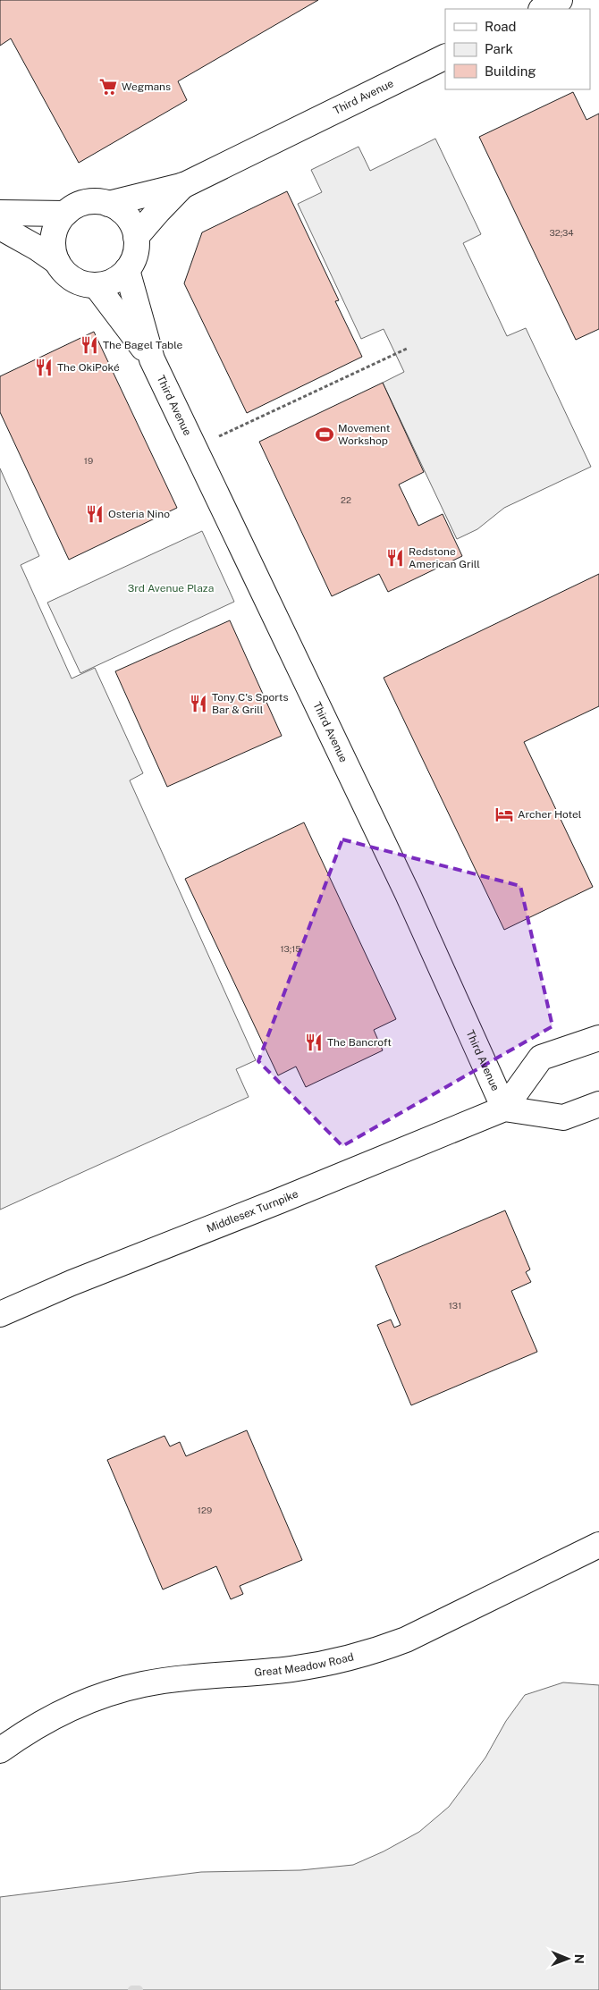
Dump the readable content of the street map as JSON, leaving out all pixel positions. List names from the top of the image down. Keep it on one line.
{"streets":{"street":["Third Avenue","Middlesex Turnpike","Great Meadow Road"]},"crossings":[["Third Avenue","Middlesex Turnpike"]],"parks":["3rd Avenue Plaza"],"places":{"supermarket":["Wegmans"],"restaurant":["The Bagel Table","The OkiPoké","Osteria Nino","Redstone American Grill","Tony C's Sports Bar & Grill","The Bancroft"],"sports":["Movement Workshop"],"hotel":["Archer Hotel"]},"house_numbers":["32;34","19","22","13;15","131","129"],"legend":["Road","Park","Building"],"north":"right"}
